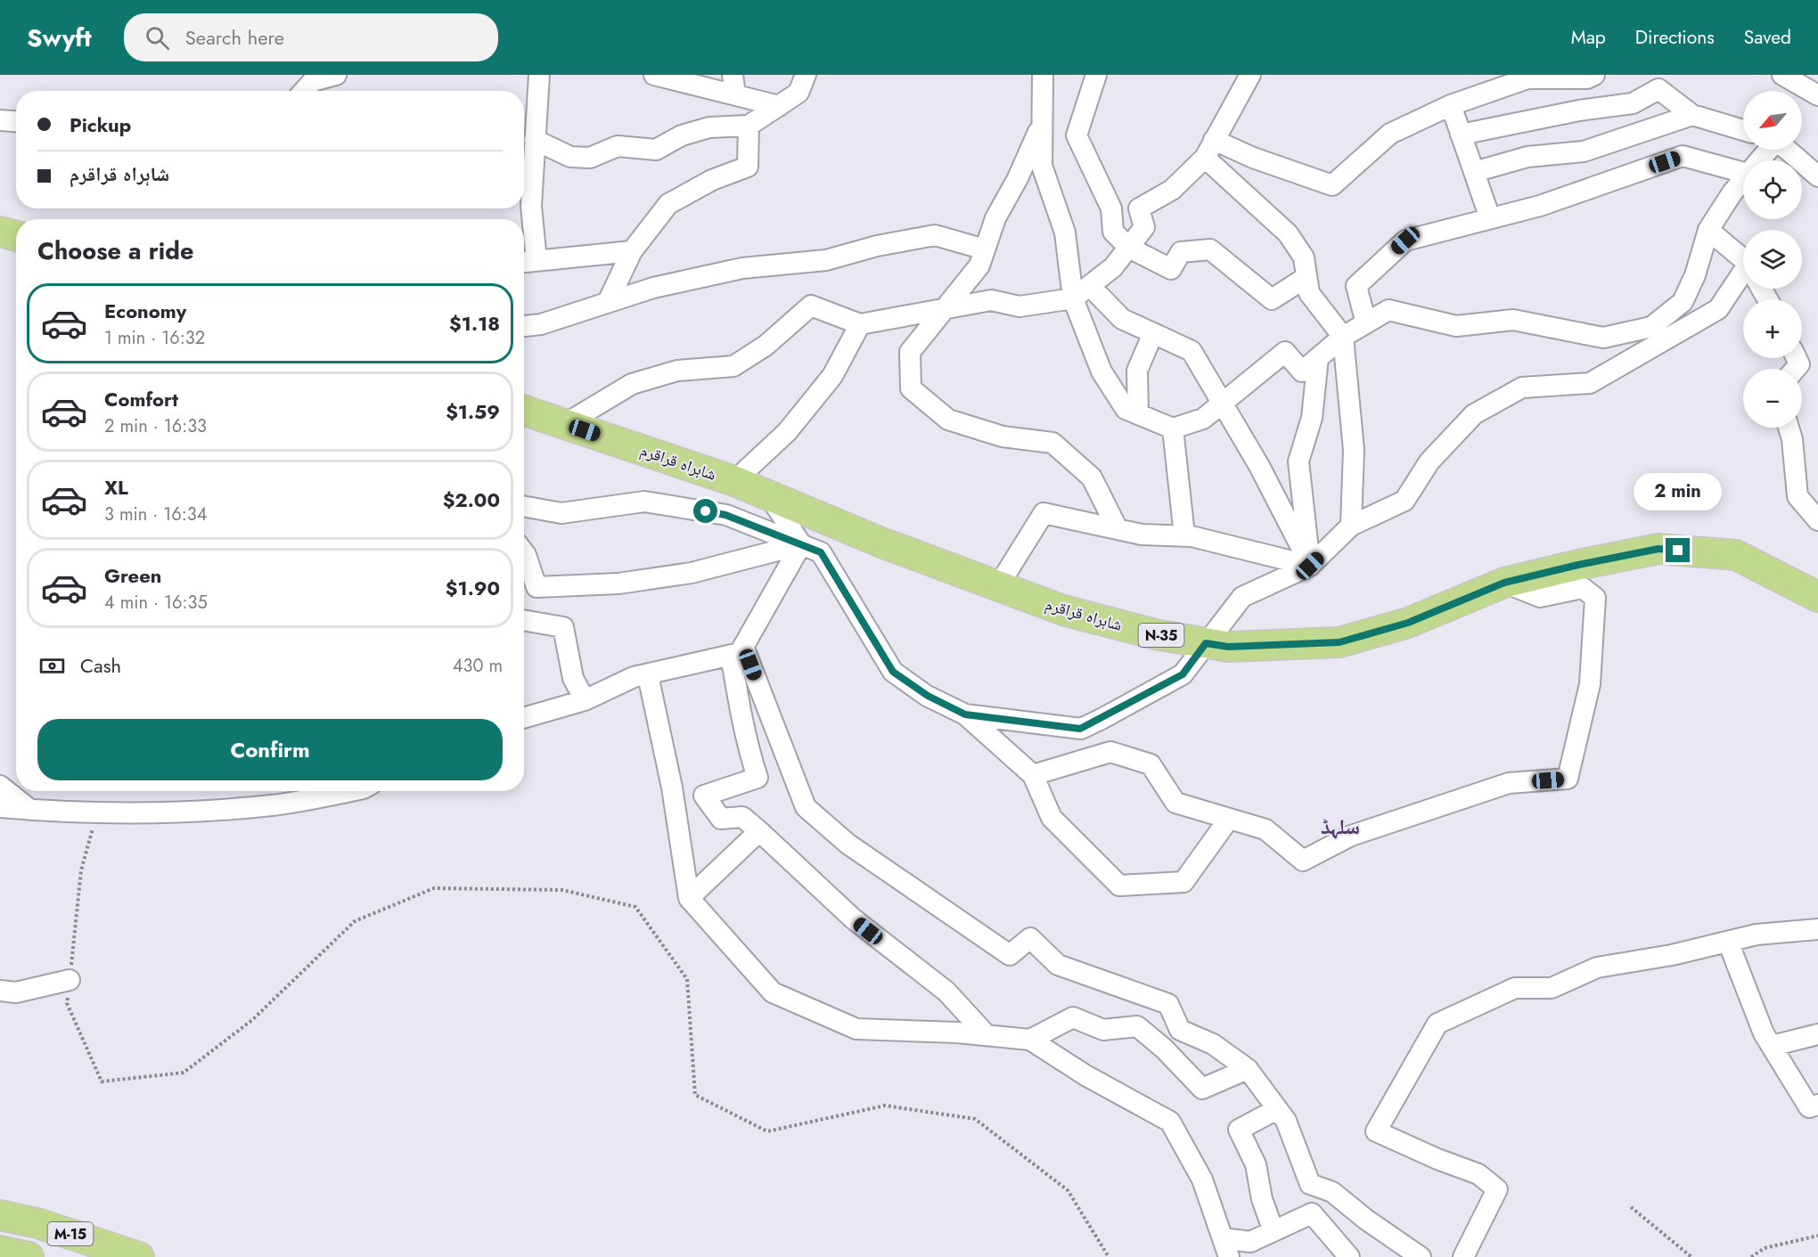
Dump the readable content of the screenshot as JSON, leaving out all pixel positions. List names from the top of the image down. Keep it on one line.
{"streets":{"highway":["شاہراہ قراقرم","N-35","M-15"]},"districts":["سلہڈ"],"north":"bottom left","page":{"header":"Swyft","search":"Search here","nav":["Map","Directions","Saved"],"map_buttons":["+","−"],"banner":["Pickup","شاہراہ قراقرم"],"heading":"Choose a ride","list":[{"name":"Economy","note":"1 min · 16:32","value":"$1.18"},{"name":"Comfort","note":"2 min · 16:33","value":"$1.59"},{"name":"XL","note":"3 min · 16:34","value":"$2.00"},{"name":"Green","note":"4 min · 16:35","value":"$1.90"}],"bubble":"2 min","pay":["Cash","430 m"],"buttons":"Confirm"}}
